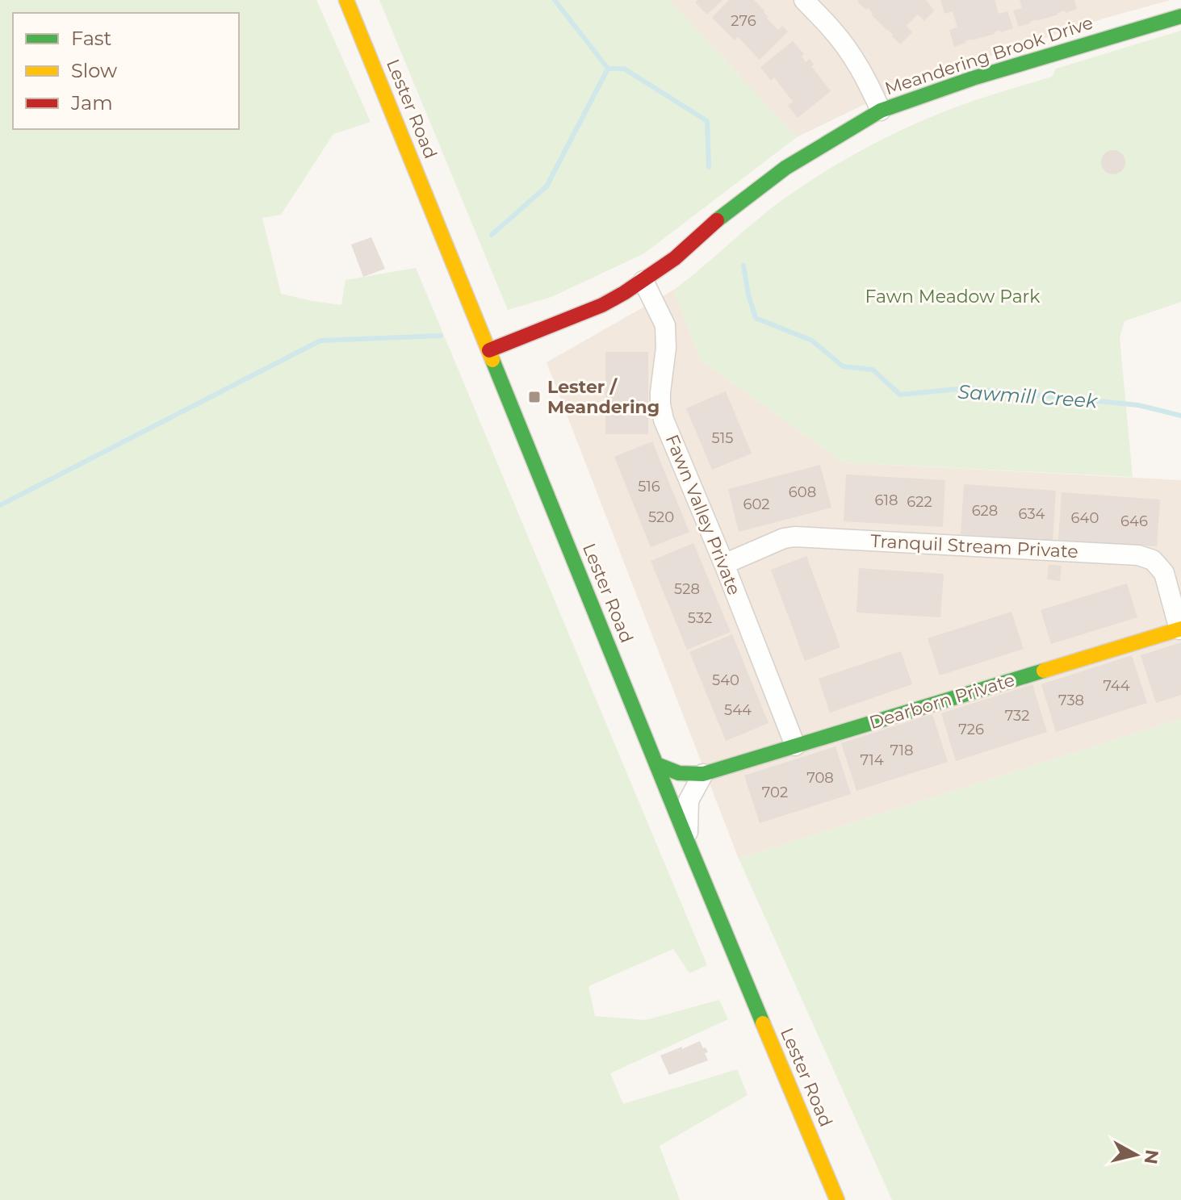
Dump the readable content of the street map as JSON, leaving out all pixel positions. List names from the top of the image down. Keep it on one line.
{"streets":{"street":["Meandering Brook Drive","Lester Road","Fawn Valley Private","Tranquil Stream Private","Dearborn Private"]},"crossings":[["Meandering Brook Drive","Lester Road"],["Meandering Brook Drive","Fawn Valley Private"],["Lester Road","Dearborn Private"],["Fawn Valley Private","Tranquil Stream Private"],["Fawn Valley Private","Dearborn Private"],["Tranquil Stream Private","Dearborn Private"]],"water":["Sawmill Creek"],"parks":["Fawn Meadow Park"],"places":{"transit":["Lester / Meandering"]},"house_numbers":["276","515","516","608","618","622","602","628","634","520","640","646","528","532","540","744","738","544","732","726","718","714","708","702"],"legend":["Fast","Slow","Jam"],"north":"right"}
